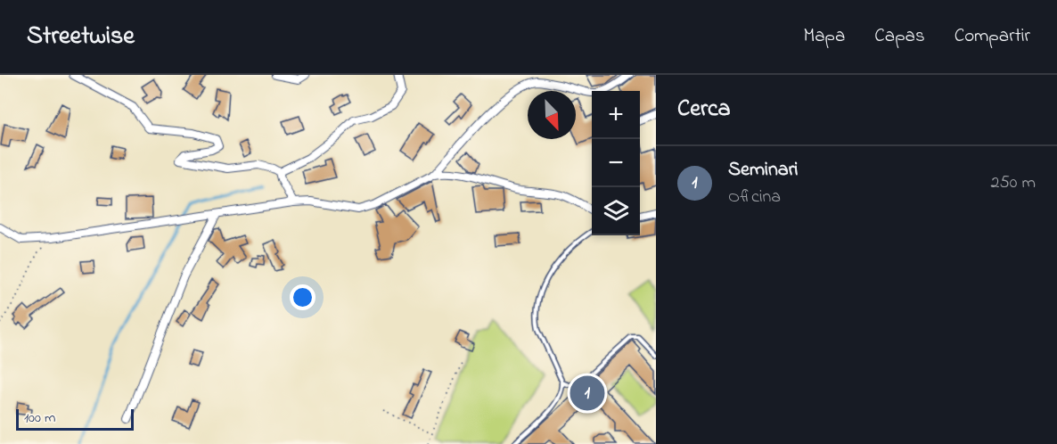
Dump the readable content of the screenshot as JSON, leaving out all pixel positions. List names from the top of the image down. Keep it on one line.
{"scale_bar":"100 m","north":"bottom right","page":{"header":"Streetwise","nav":["Mapa","Capas","Compartir"],"heading":"Cerca","map_buttons":["+","−"],"list":[{"mark":"1","name":"Seminari","note":"Oficina","value":"250 m"}],"pins":"1","scale":"100 m"}}
